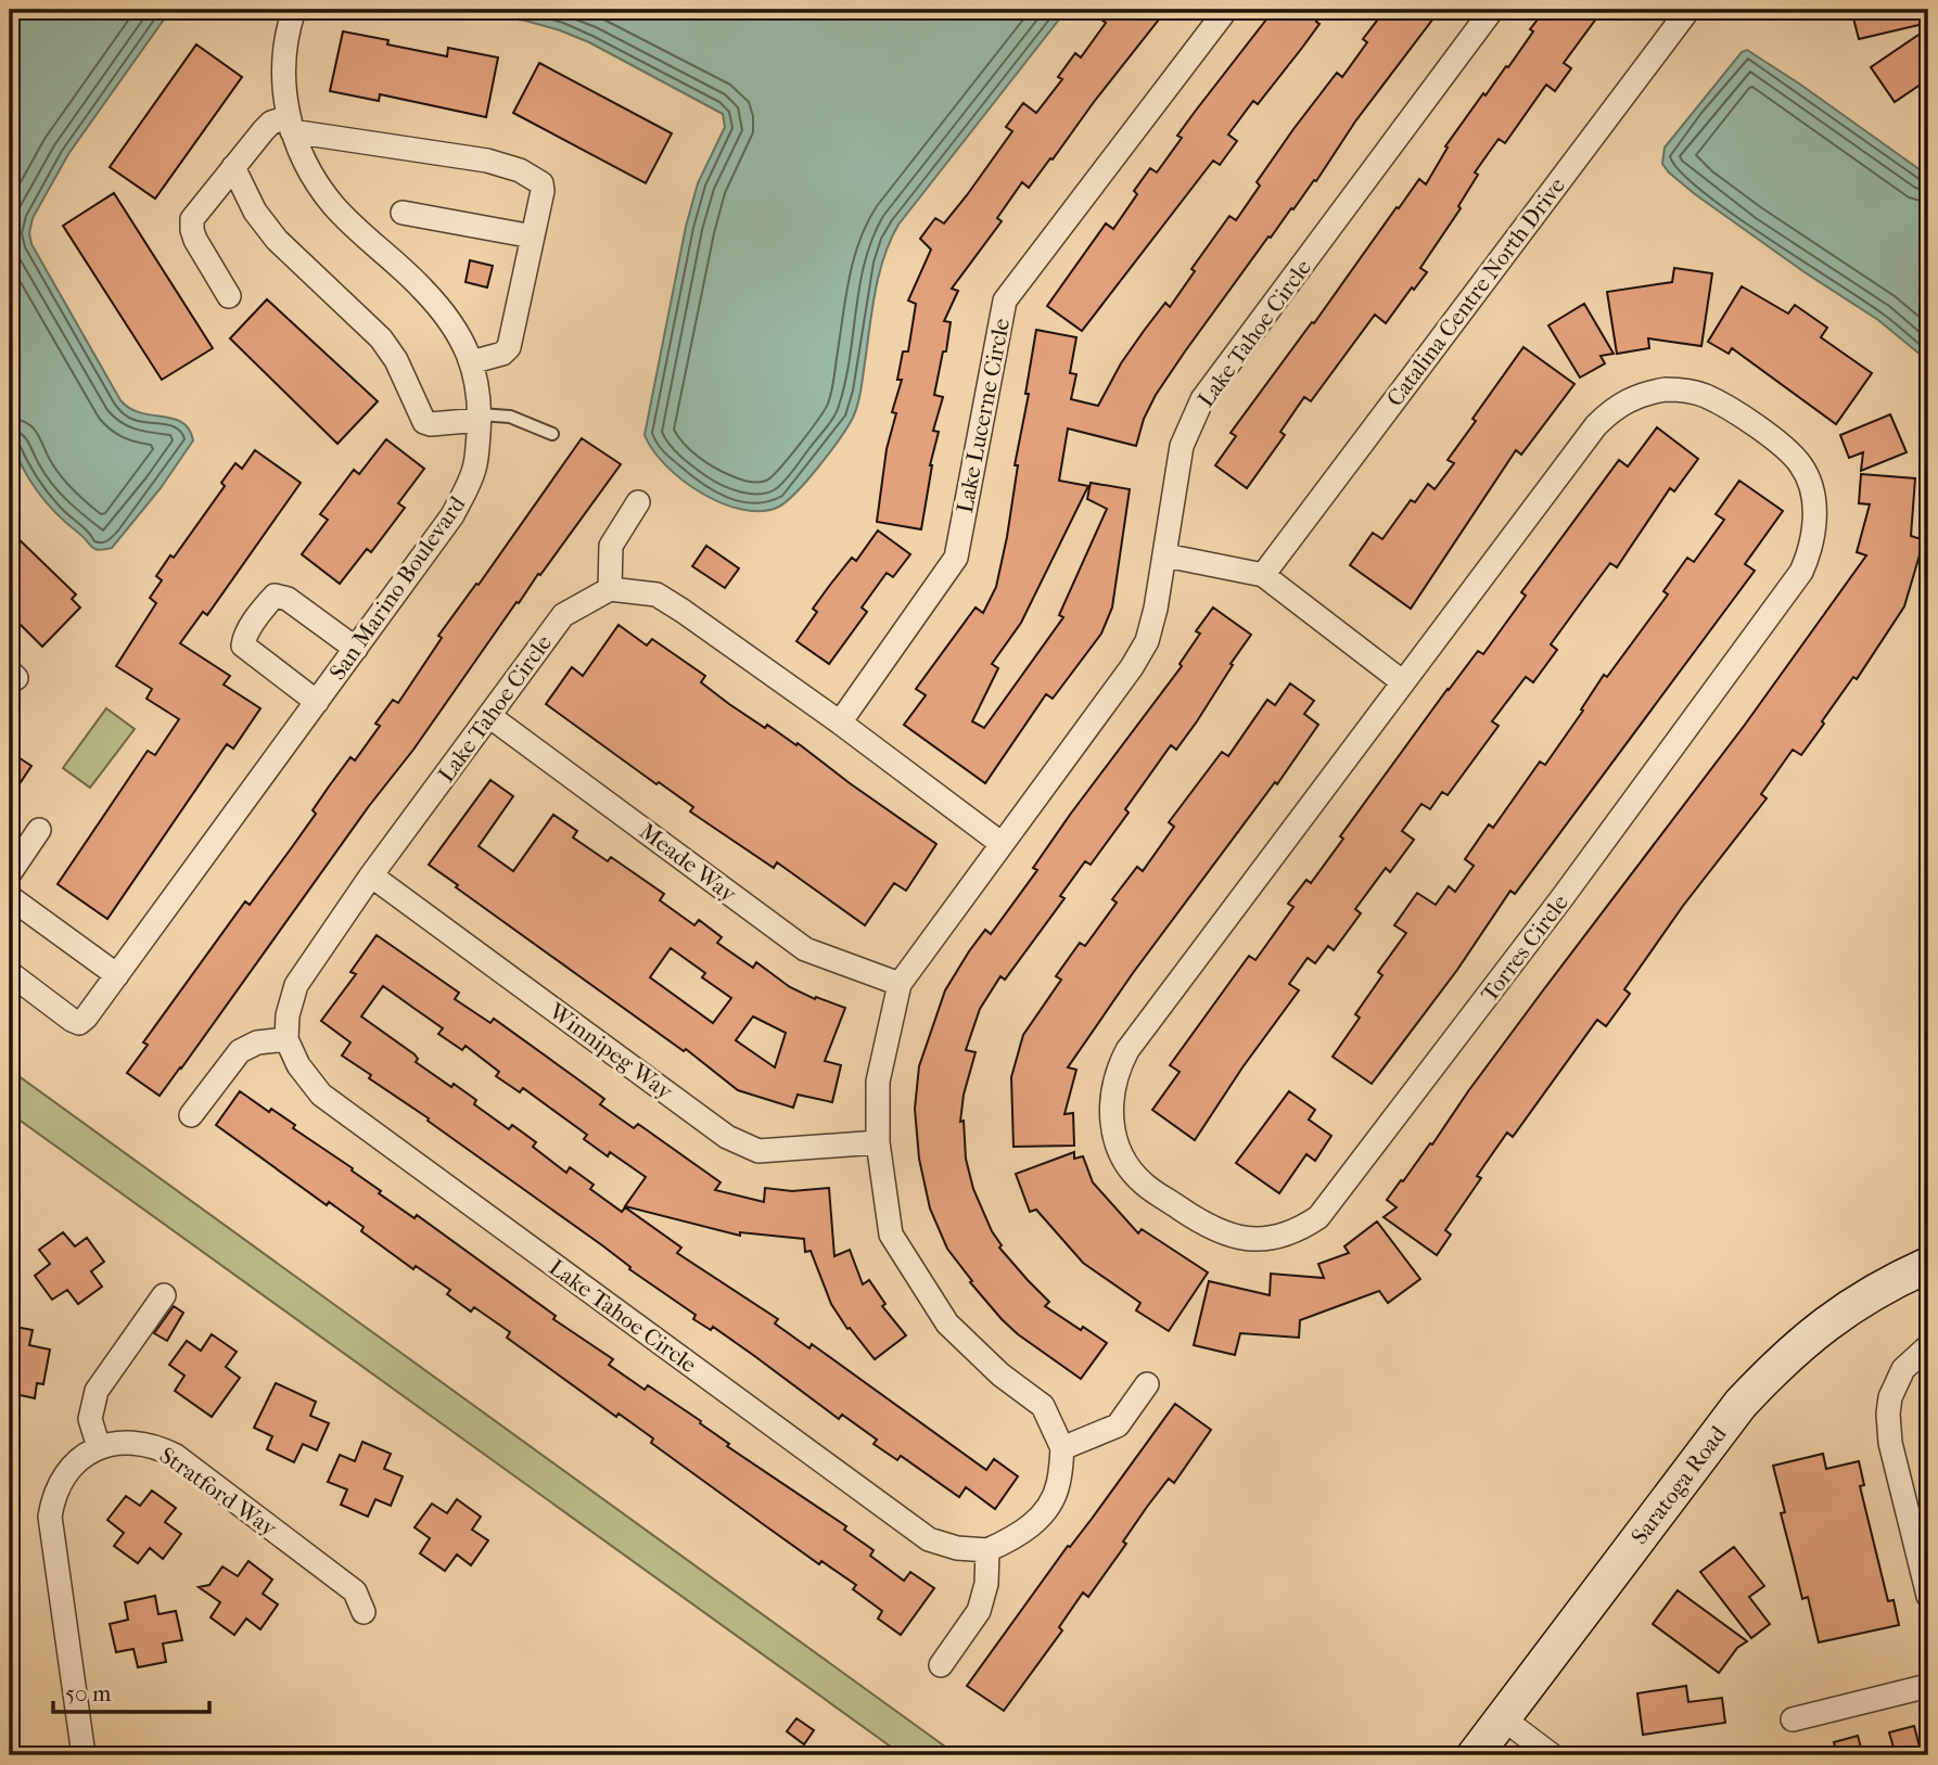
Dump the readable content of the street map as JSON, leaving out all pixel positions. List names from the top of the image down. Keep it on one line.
{"streets":{"street":["Catalina Centre North Drive","Lake Tahoe Circle","Lake Lucerne Circle","San Marino Boulevard","Meade Way","Torres Circle","Winnipeg Way","Saratoga Road","Stratford Way"]},"crossings":[["Lake Tahoe Circle","Meade Way"],["Lake Tahoe Circle","Winnipeg Way"]],"scale_bar":"50 m"}
